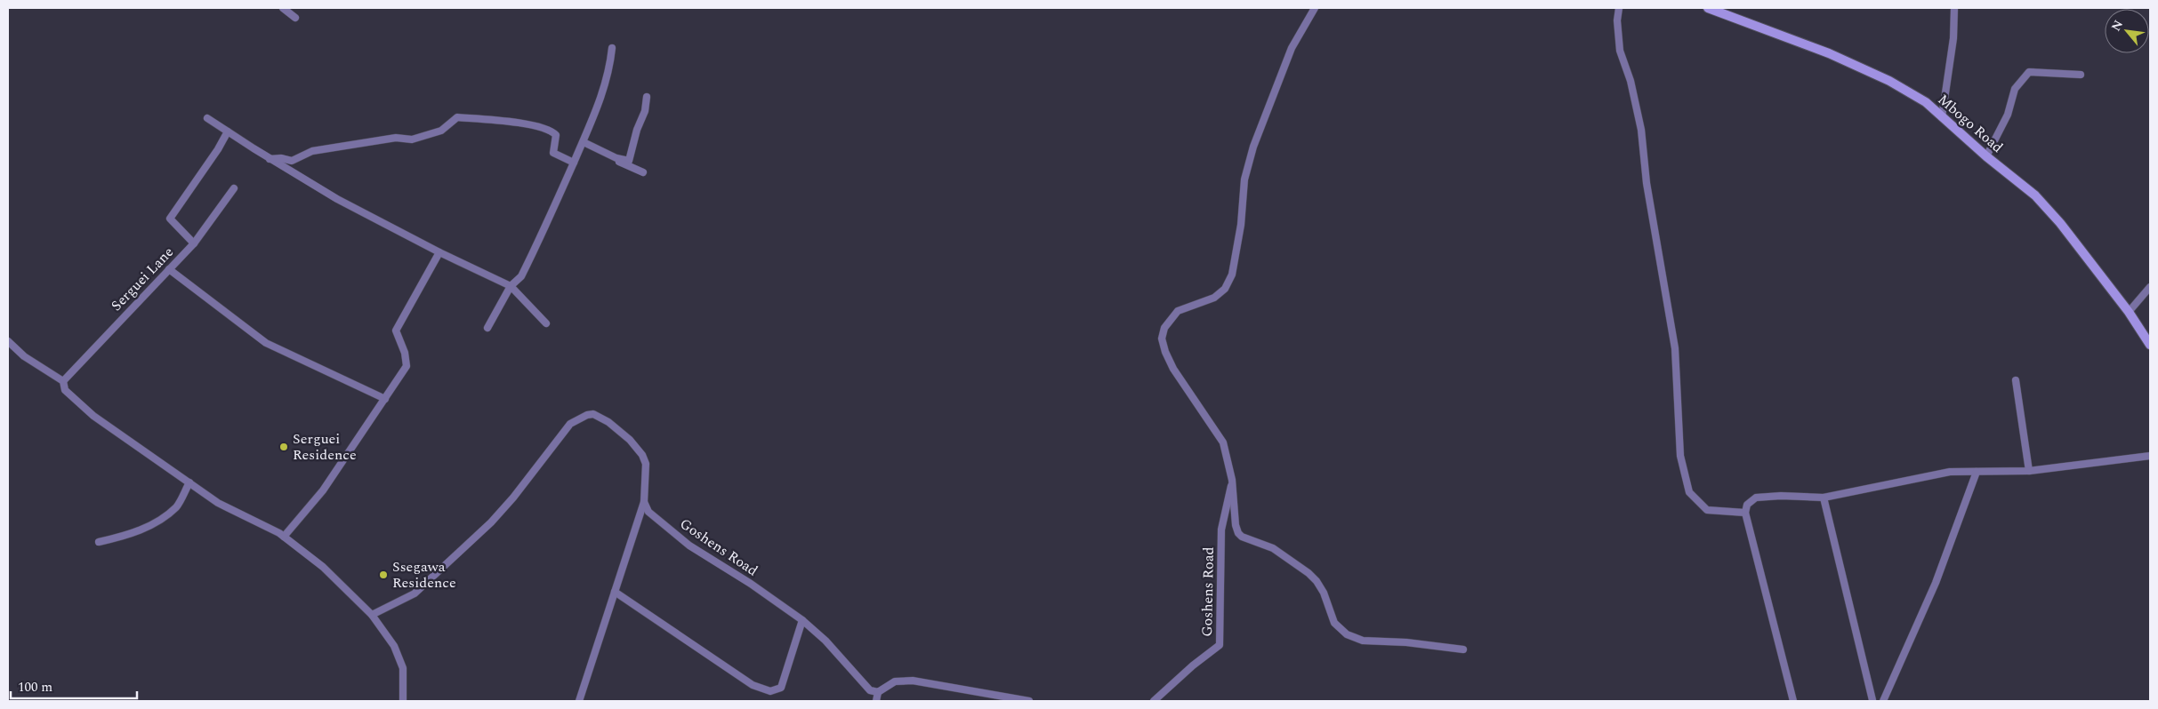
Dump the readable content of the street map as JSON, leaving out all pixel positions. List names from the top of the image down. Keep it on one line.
{"streets":{"main road":["Mbogo Road"],"street":["Serguei Lane","Goshens Road"]},"places":["Serguei Residence","Ssegawa Residence"],"scale_bar":"100 m","north":"top left"}
